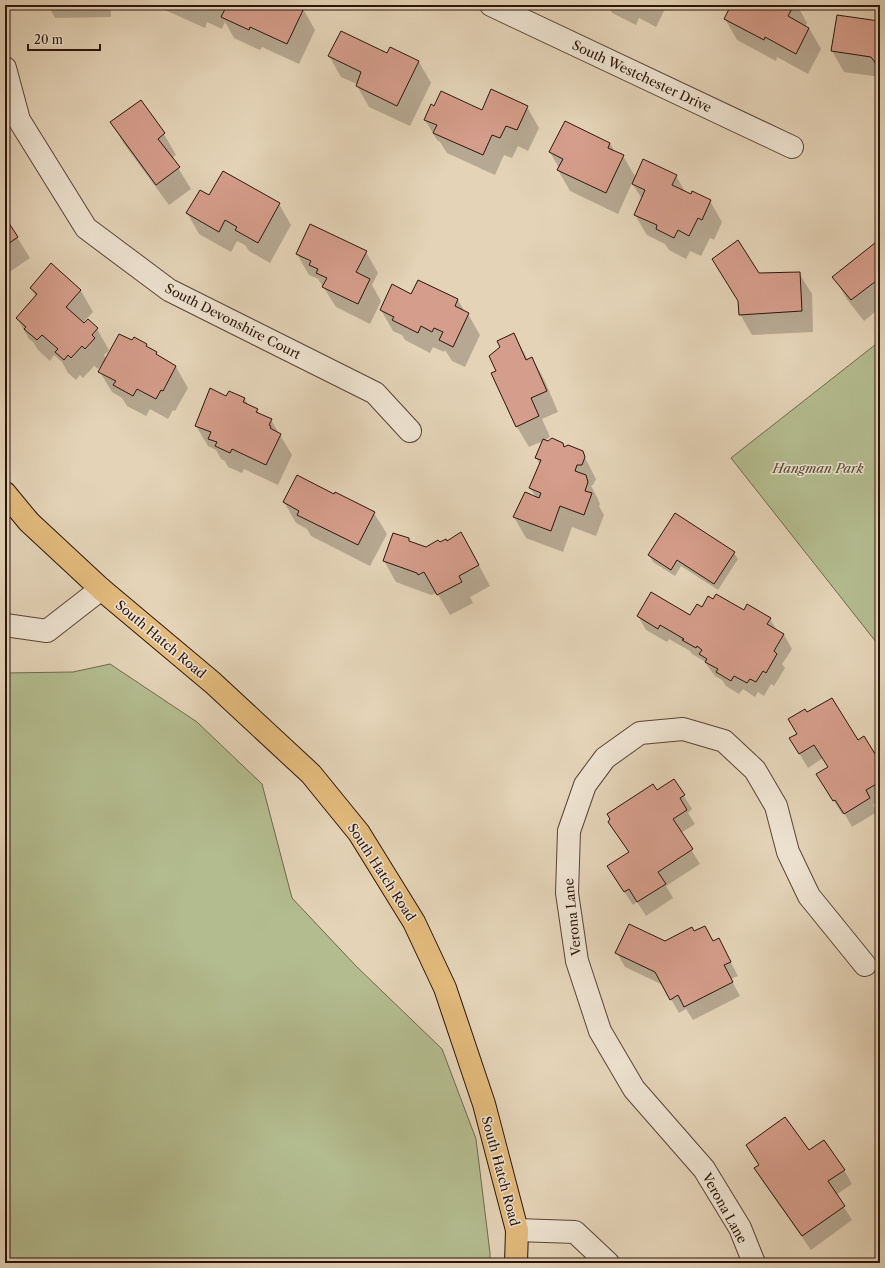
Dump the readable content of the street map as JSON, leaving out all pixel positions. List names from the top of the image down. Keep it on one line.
{"streets":{"main road":["South Hatch Road"],"street":["South Westchester Drive","South Devonshire Court","Verona Lane"]},"parks":["Hangman Park"],"scale_bar":"20 m"}
